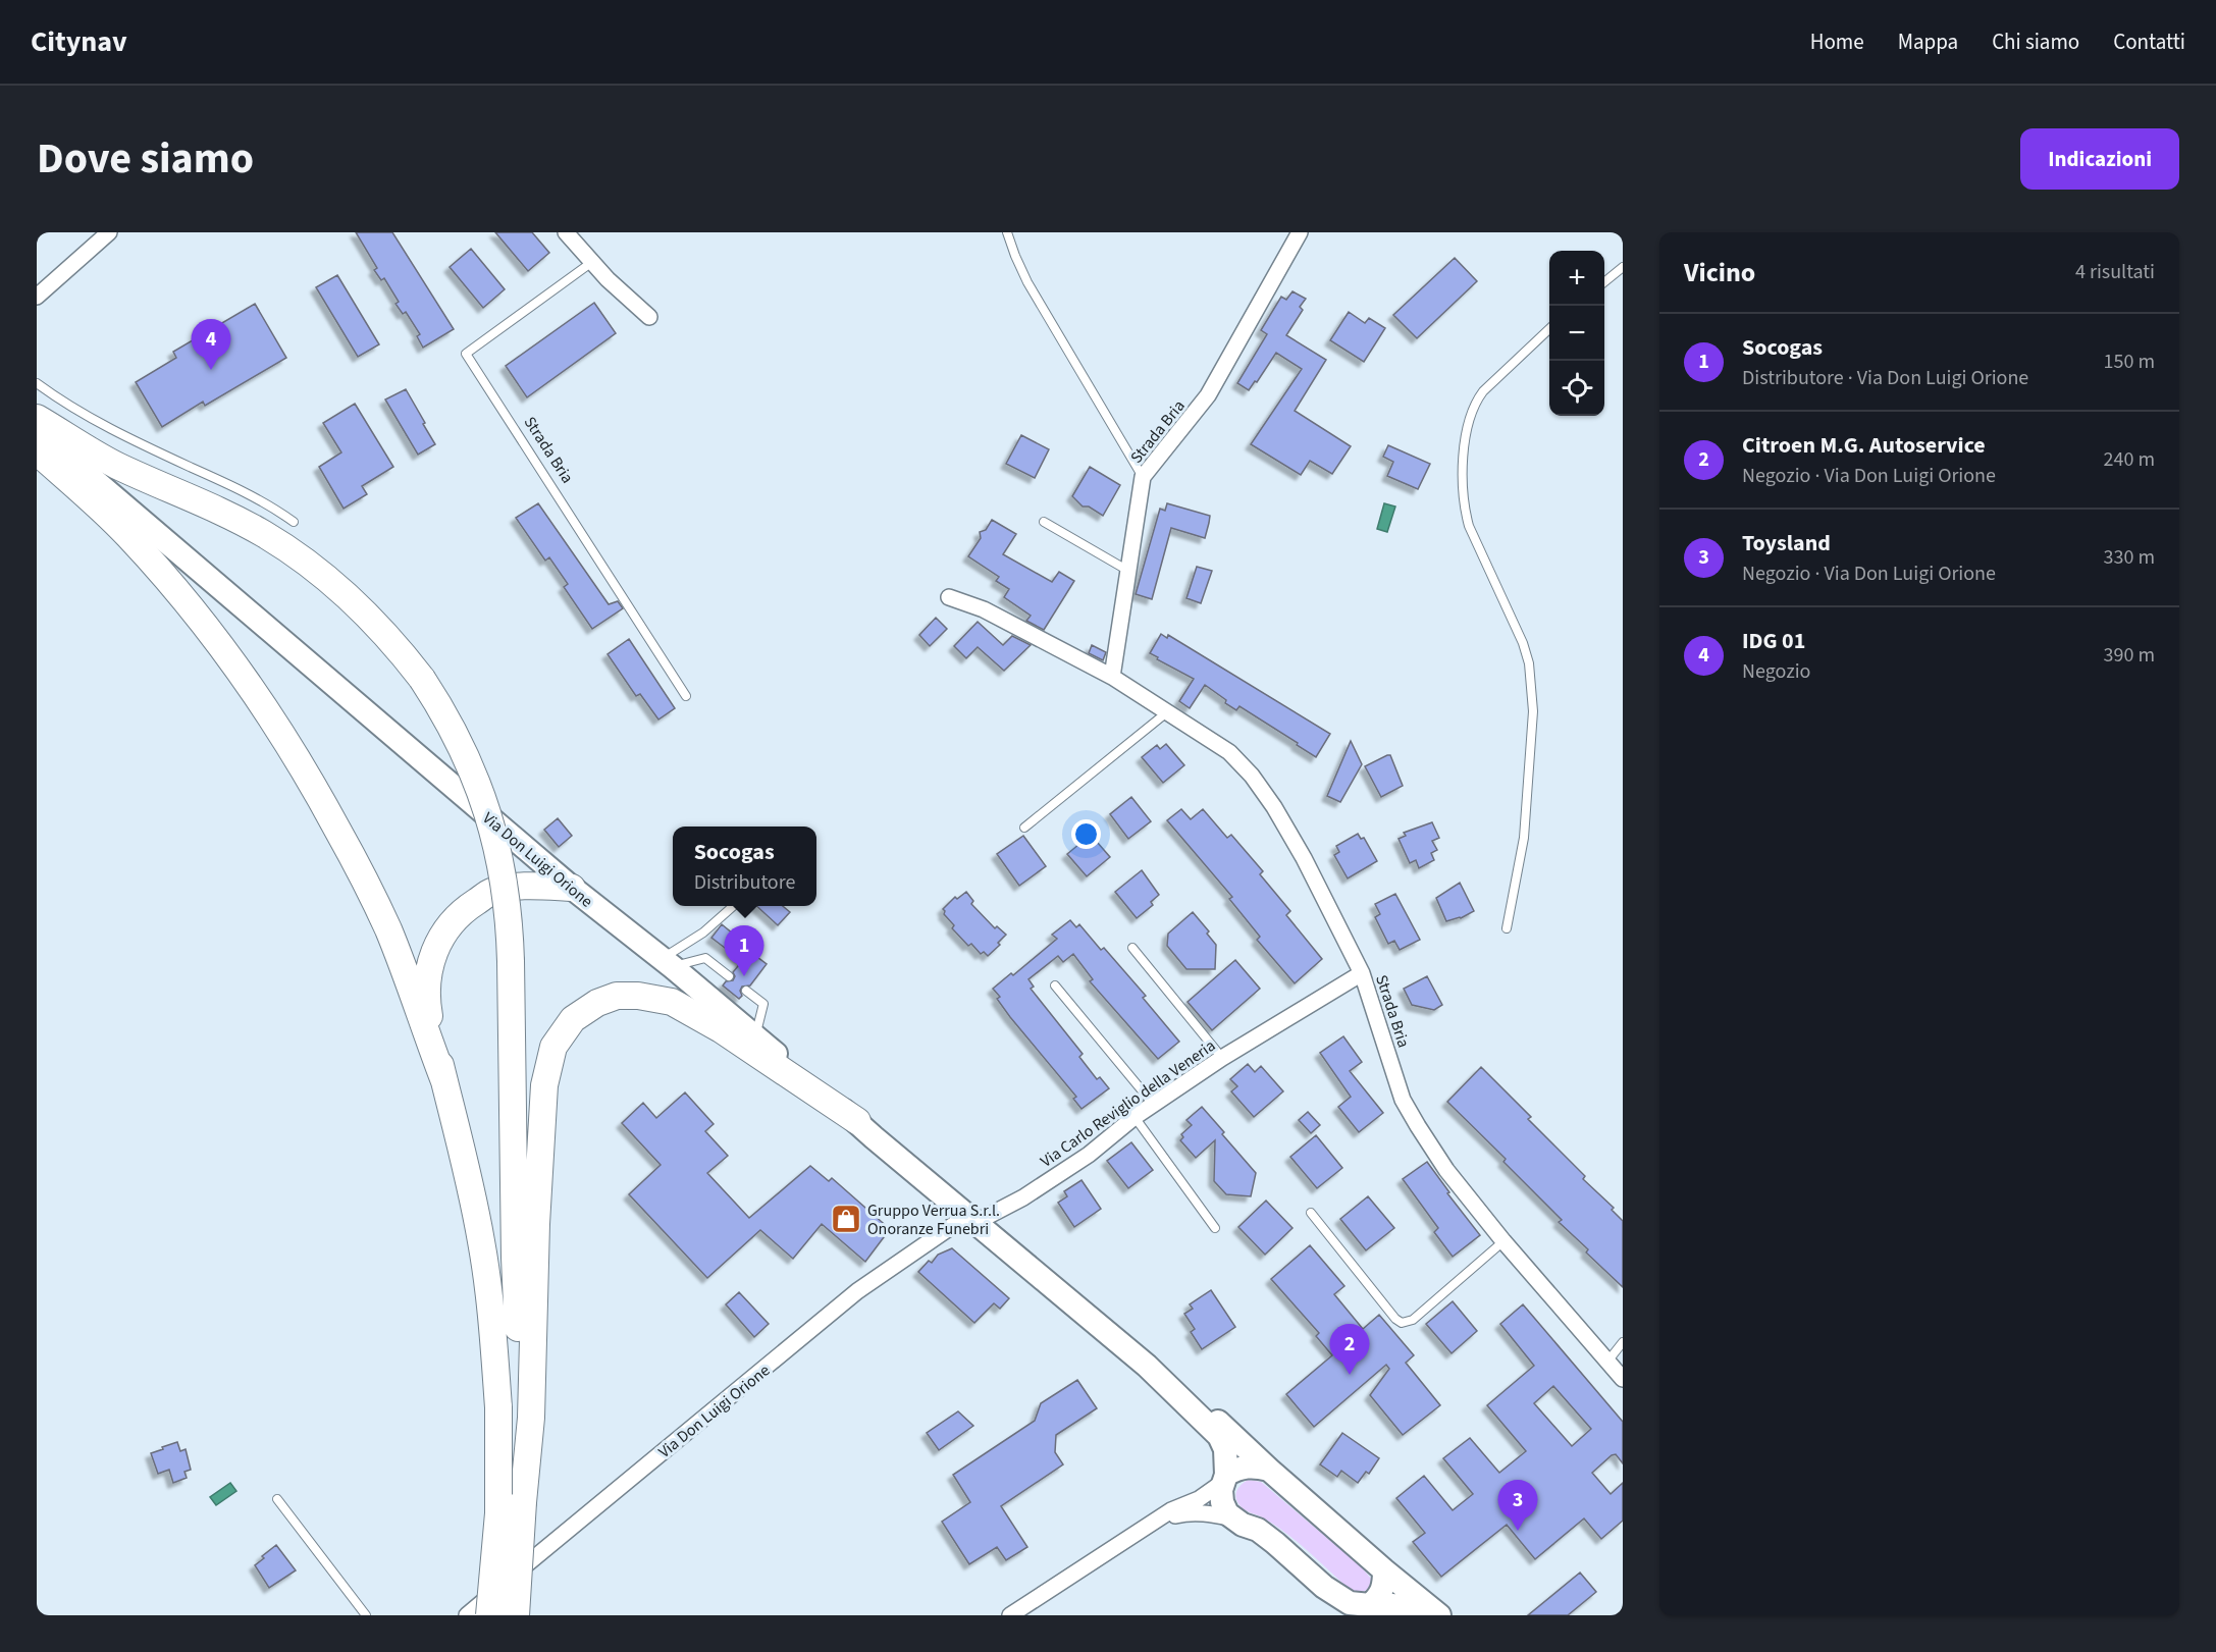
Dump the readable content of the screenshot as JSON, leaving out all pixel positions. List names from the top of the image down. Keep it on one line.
{"streets":{"main road":["Via Don Luigi Orione"],"street":["Strada Bria","Via Carlo Reviglio della Veneria"]},"crossings":[["Strada Bria","Via Carlo Reviglio della Veneria"],["Via Don Luigi Orione","Via Carlo Reviglio della Veneria"]],"places":{"shop":["Gruppo Verrua S.r.l. Onoranze Funebri"]},"page":{"header":"Citynav","nav":["Home","Mappa","Chi siamo","Contatti"],"title":"Dove siamo","buttons":"Indicazioni","heading":["Vicino","4 risultati"],"map_buttons":["+","−"],"list":[{"mark":"1","name":"Socogas","note":"Distributore · Via Don Luigi Orione","value":"150 m"},{"mark":"2","name":"Citroen M.G. Autoservice","note":"Negozio · Via Don Luigi Orione","value":"240 m"},{"mark":"3","name":"Toysland","note":"Negozio · Via Don Luigi Orione","value":"330 m"},{"mark":"4","name":"IDG 01","note":"Negozio","value":"390 m"}],"pins":["4","1","2","3"],"popup":["Socogas","Distributore"]}}
